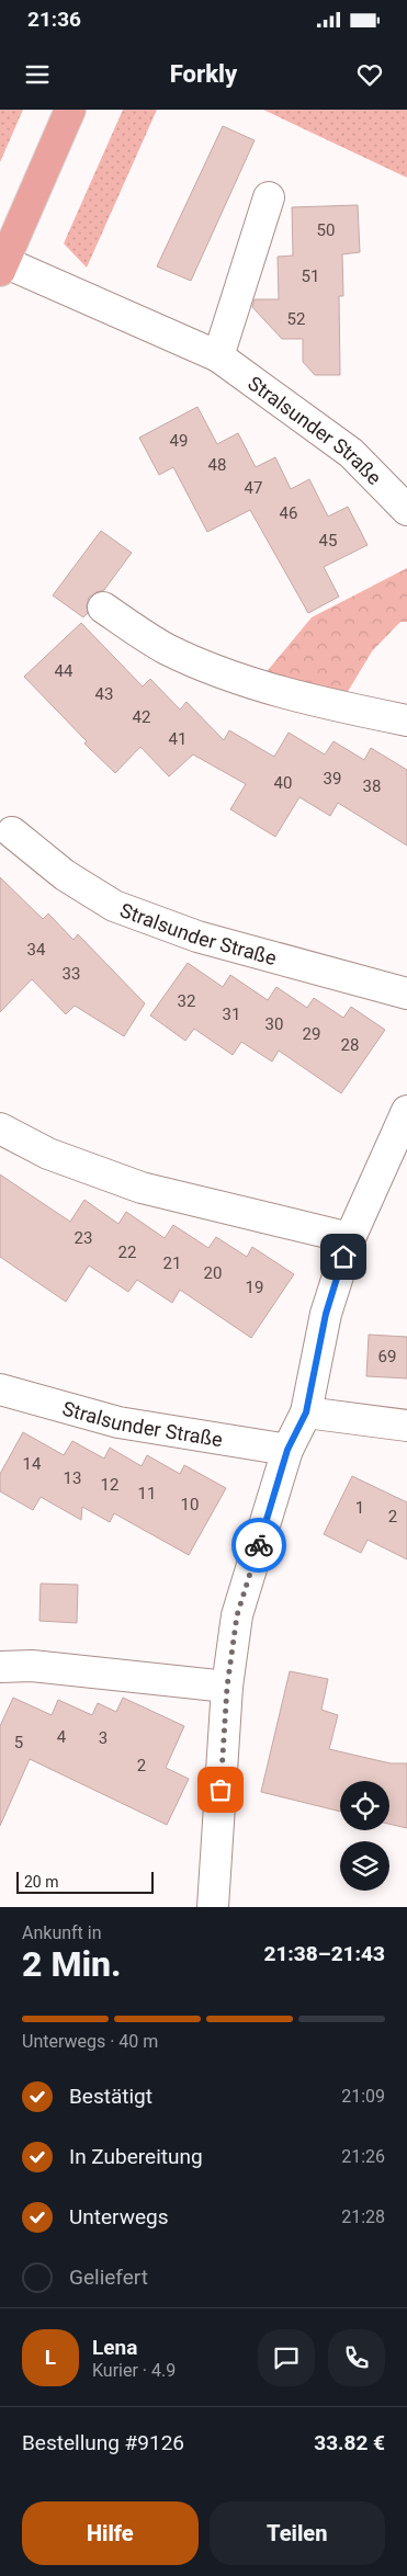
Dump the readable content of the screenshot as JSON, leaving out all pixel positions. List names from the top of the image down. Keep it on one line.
{"streets":{"street":["Stralsunder Straße"]},"house_numbers":["50","51","52","49","48","47","46","45","44","43","42","41","39","40","38","34","33","32","31","30","29","28","23","22","21","20","19","69","14","13","12","11","10","1","2","4","3","5","2"],"scale_bar":"20 m","page":{"status":"21:36","header":"Forkly","scale":"20 m","heading":["2 Min.","Ankunft in","21:38–21:43"],"panel":["Lena","Kurier · 4.9","Bestellung #9126","33.82 €"],"bar":"Unterwegs · 40 m","list":[["Bestätigt","21:09"],["In Zubereitung","21:26"],["Unterwegs","21:28"],"Geliefert"],"round":"L","buttons":["Hilfe","Teilen"]}}
